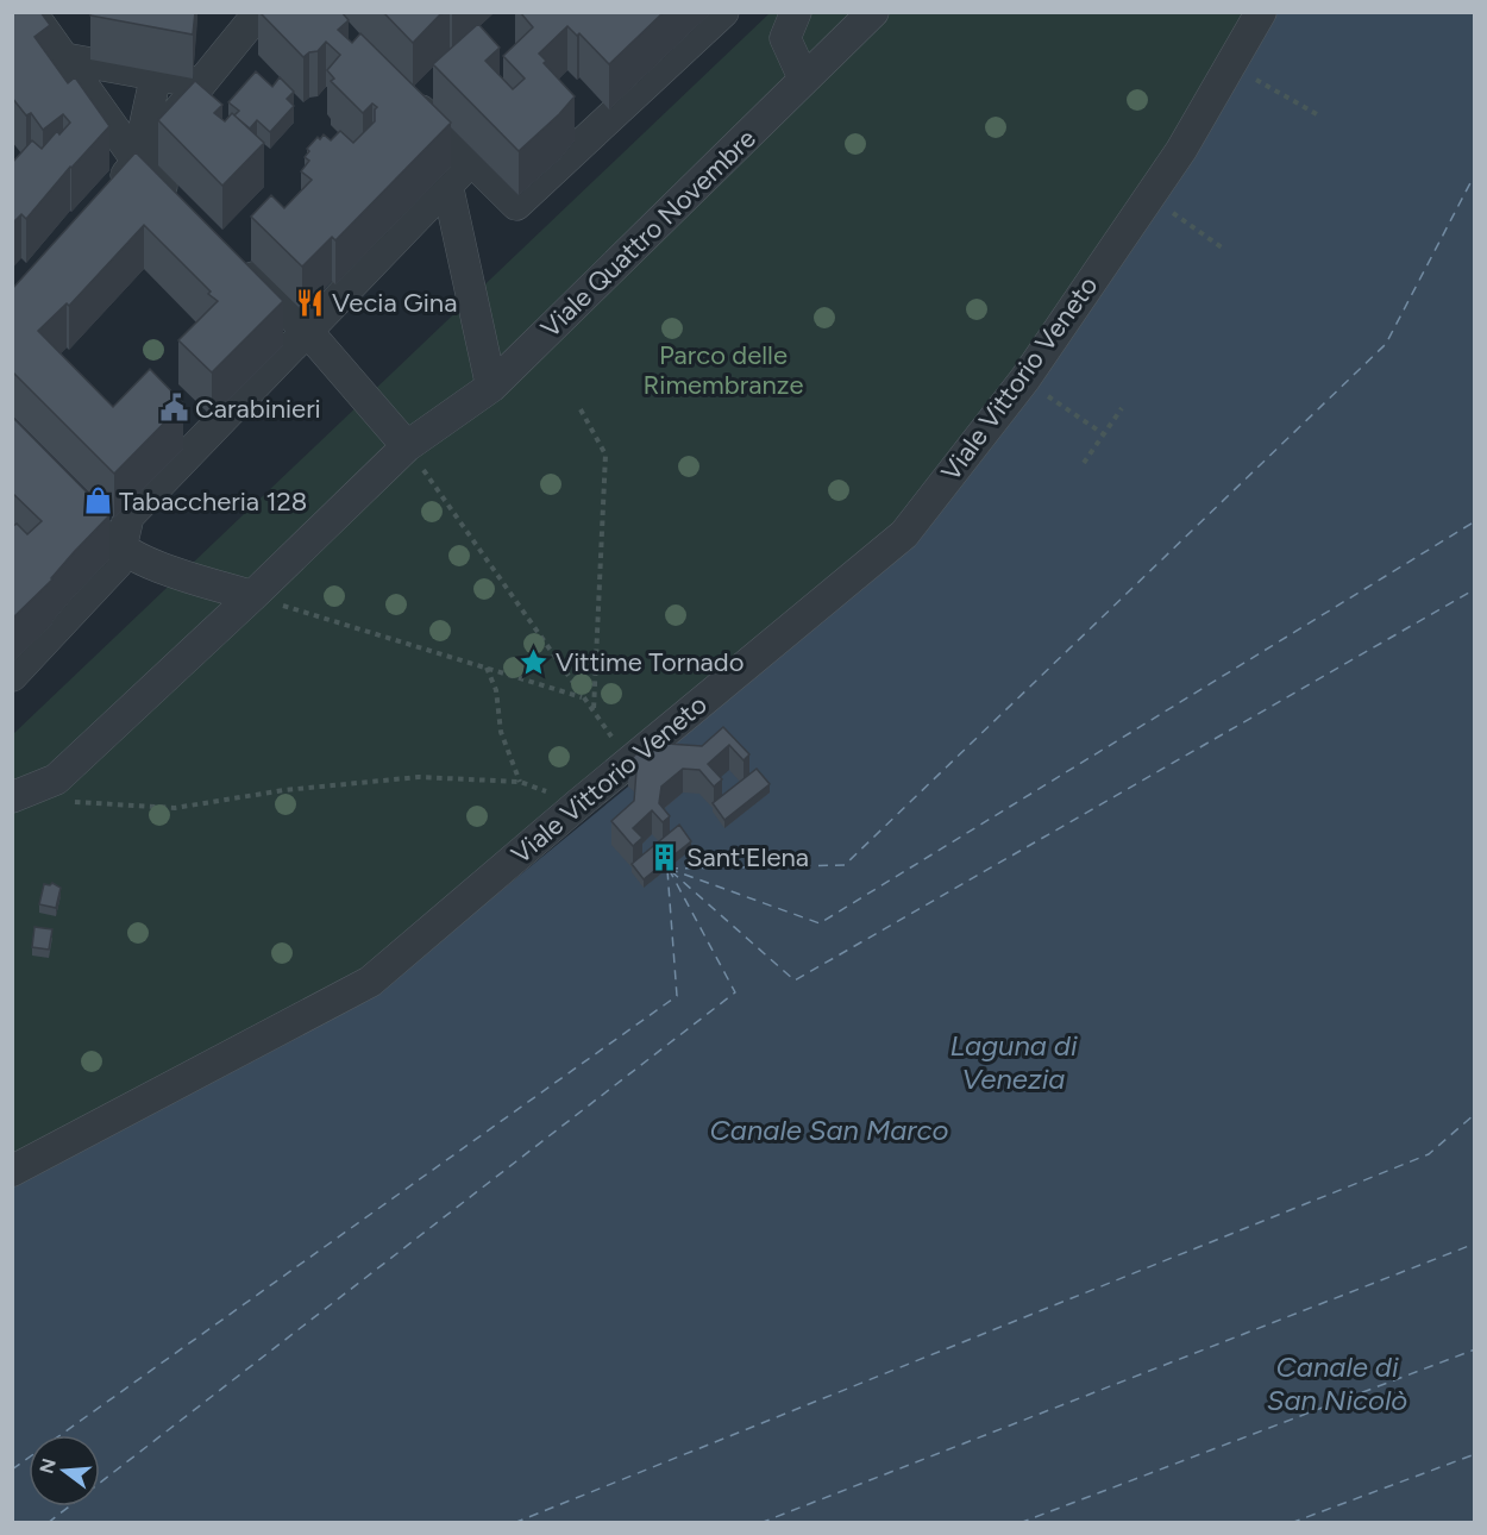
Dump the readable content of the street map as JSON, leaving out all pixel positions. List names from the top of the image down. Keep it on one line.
{"streets":{"street":["Viale Quattro Novembre","Viale Vittorio Veneto"]},"water":["Laguna di Venezia","Canale San Marco","Canale di San Nicolò"],"parks":["Parco delle Rimembranze"],"places":{"restaurant":["Vecia Gina"],"public building":["Carabinieri"],"shop":["Tabaccheria 128"],"place":["Vittime Tornado"],"building":["Sant'Elena"]},"north":"left"}
